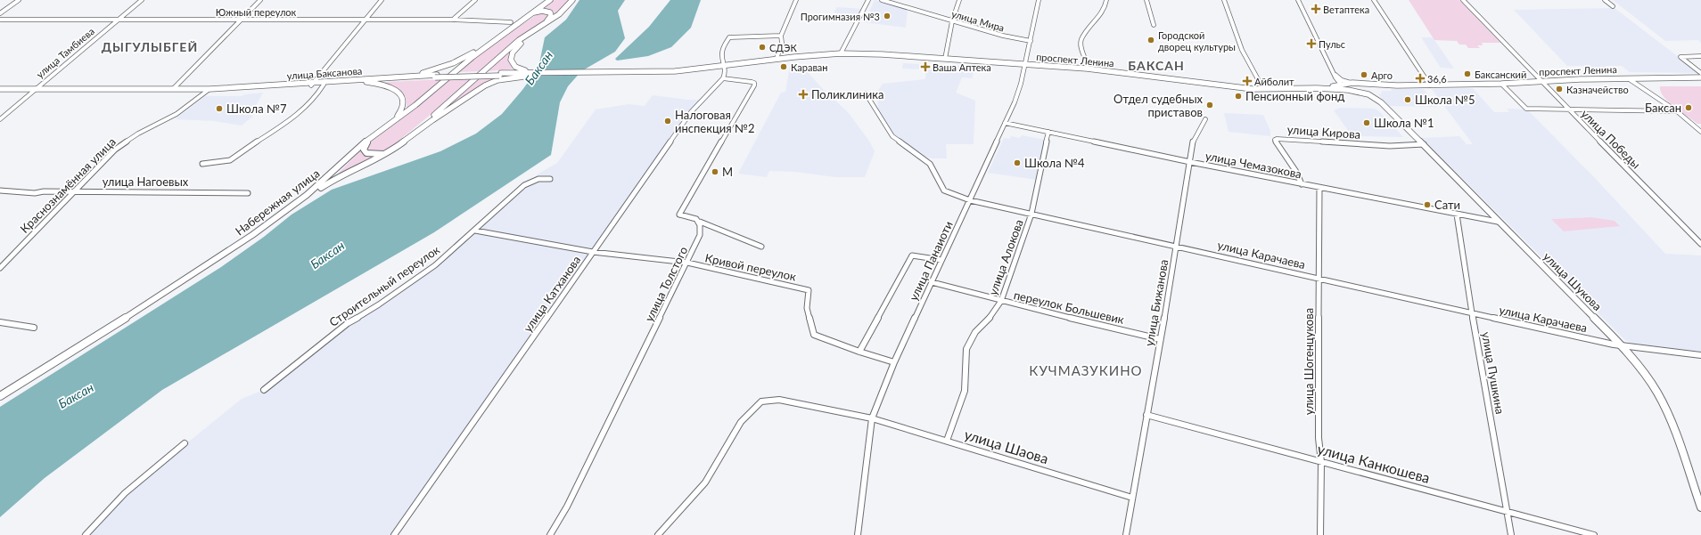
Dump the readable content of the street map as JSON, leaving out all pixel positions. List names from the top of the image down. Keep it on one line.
{"streets":{"main road":["проспект Ленина","улица Баксанова","Набережная улица","улица Шукова"],"street":["Южный переулок","улица Мира","улица Тамбиева","улица Кирова","улица Победы","улица Чемазокова","улица Нагоевых","Краснознамённая улица","улица Карачаева","улица Алокова","улица Панаиоти","Кривой переулок","улица Толстого","Строительный переулок","улица Катханова","улица Бижанова","переулок Большевик","улица Шогенцукова","улица Пушкина","улица Шаова","улица Канкошева"]},"crossings":[["Южный переулок","улица Тамбиева"],["улица Мира","улица Панаиоти"],["улица Тамбиева","улица Баксанова"],["проспект Ленина","улица Победы"],["проспект Ленина","улица Панаиоти"],["проспект Ленина","улица Катханова"],["улица Баксанова","Краснознамённая улица"],["улица Кирова","улица Чемазокова"],["улица Кирова","улица Шукова"],["улица Чемазокова","улица Алокова"],["улица Чемазокова","улица Панаиоти"],["улица Чемазокова","улица Шукова"],["улица Чемазокова","улица Бижанова"],["улица Чемазокова","улица Шогенцукова"],["улица Чемазокова","улица Пушкина"],["улица Нагоевых","Краснознамённая улица"],["улица Карачаева","улица Алокова"],["улица Карачаева","улица Панаиоти"],["улица Карачаева","улица Шукова"],["улица Карачаева","улица Бижанова"],["улица Карачаева","улица Шогенцукова"],["улица Карачаева","улица Пушкина"],["улица Алокова","переулок Большевик"],["улица Алокова","улица Шаова"],["улица Панаиоти","Кривой переулок"],["улица Панаиоти","переулок Большевик"],["улица Панаиоти","улица Шаова"],["Кривой переулок","улица Толстого"],["Кривой переулок","Строительный переулок"],["Кривой переулок","улица Катханова"],["улица Бижанова","переулок Большевик"],["улица Бижанова","улица Шаова"],["улица Бижанова","улица Канкошева"],["улица Шогенцукова","улица Канкошева"],["улица Пушкина","улица Канкошева"]],"districts":["ДЫГУЛЫБГЕЙ","БАКСАН","КУЧМАЗУКИНО"],"water":["Баксан"],"places":{"health":["Ветаптека","Пульс","Ваша Аптека","36,6","Айболит","Поликлиника"],"other":["Прогимназия №3","Городской дворец культуры","СДЭК","Караван","Баксанский","Арго","Казначейство","Пенсионный фонд","Школа №5","Отдел судебных приставов","Баксан","Школа №7","Налоговая инспекция №2","Школа №1","Школа №4","М","Сати"]}}
